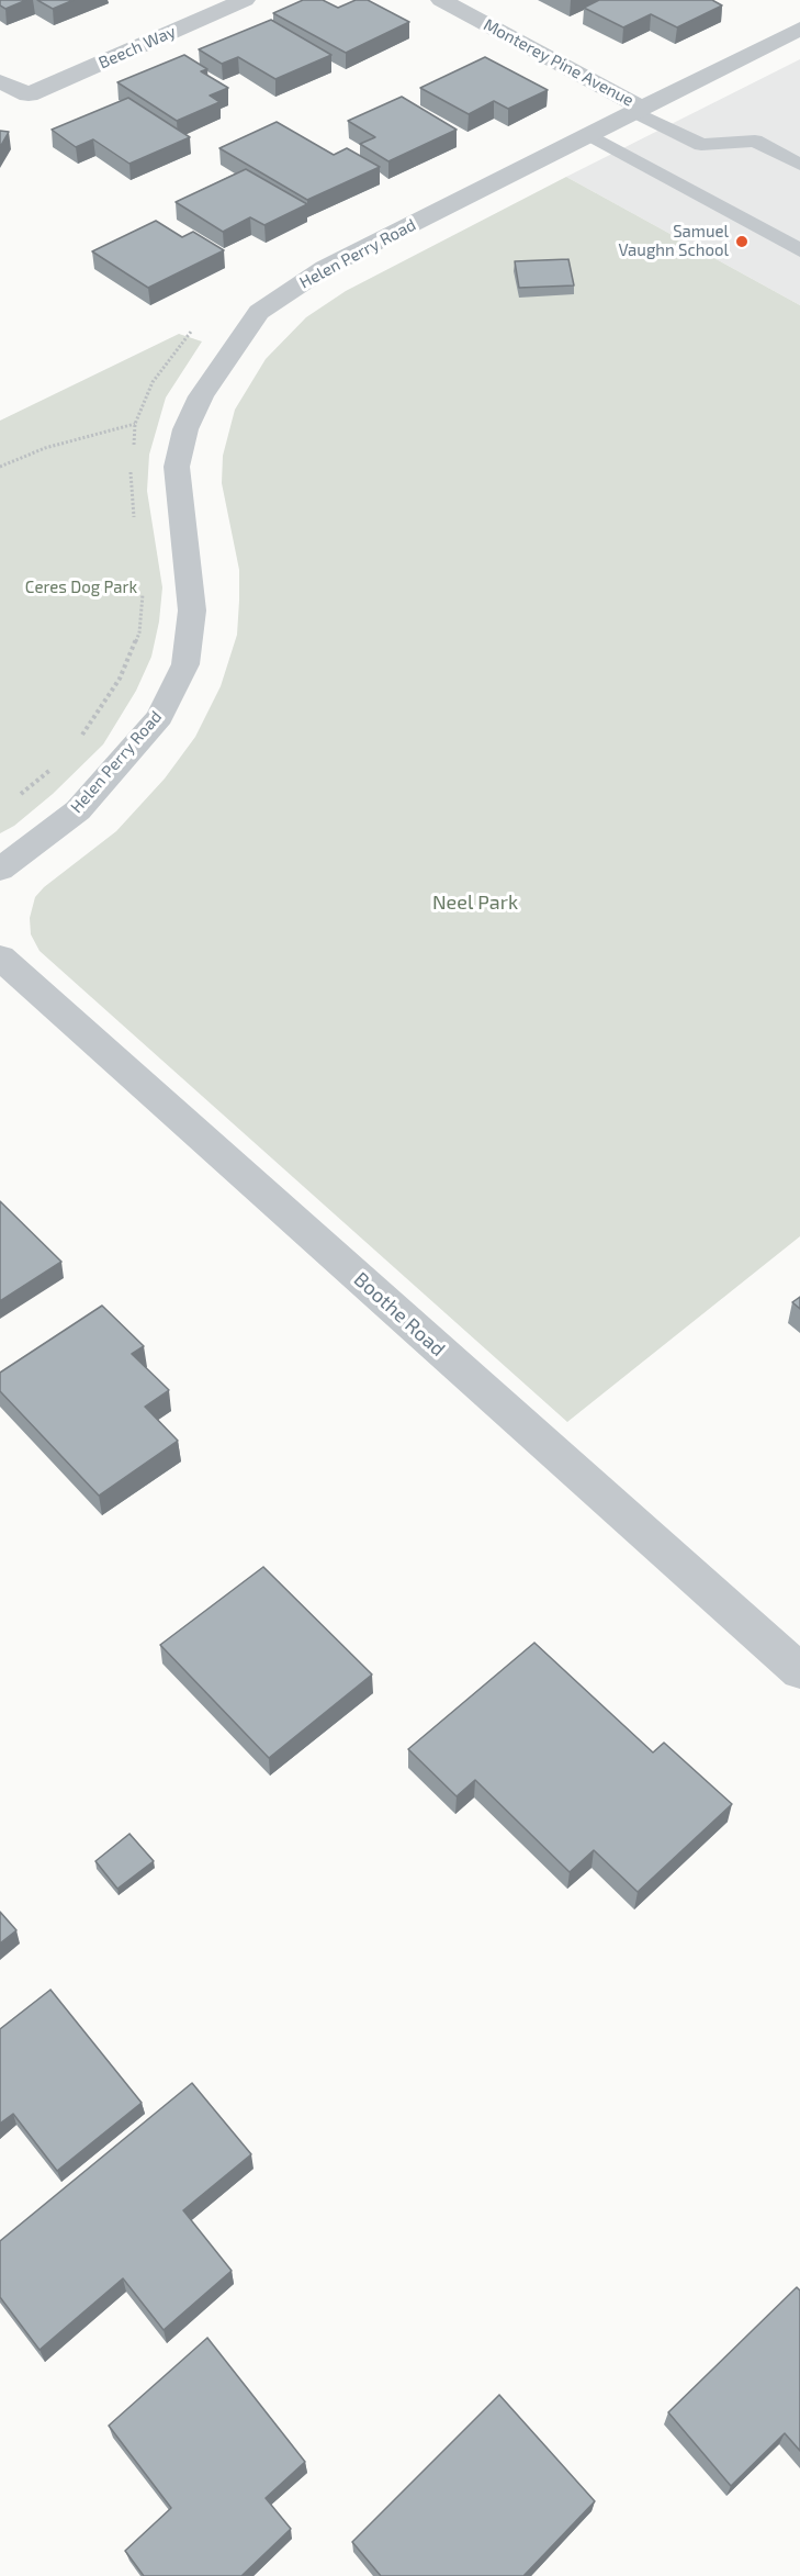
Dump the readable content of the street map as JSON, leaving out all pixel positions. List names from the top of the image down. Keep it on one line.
{"streets":{"street":["Beech Way","Monterey Pine Avenue","Helen Perry Road","Boothe Road"]},"crossings":[["Monterey Pine Avenue","Helen Perry Road"]],"parks":["Ceres Dog Park","Neel Park"],"places":["Samuel Vaughn School"]}
